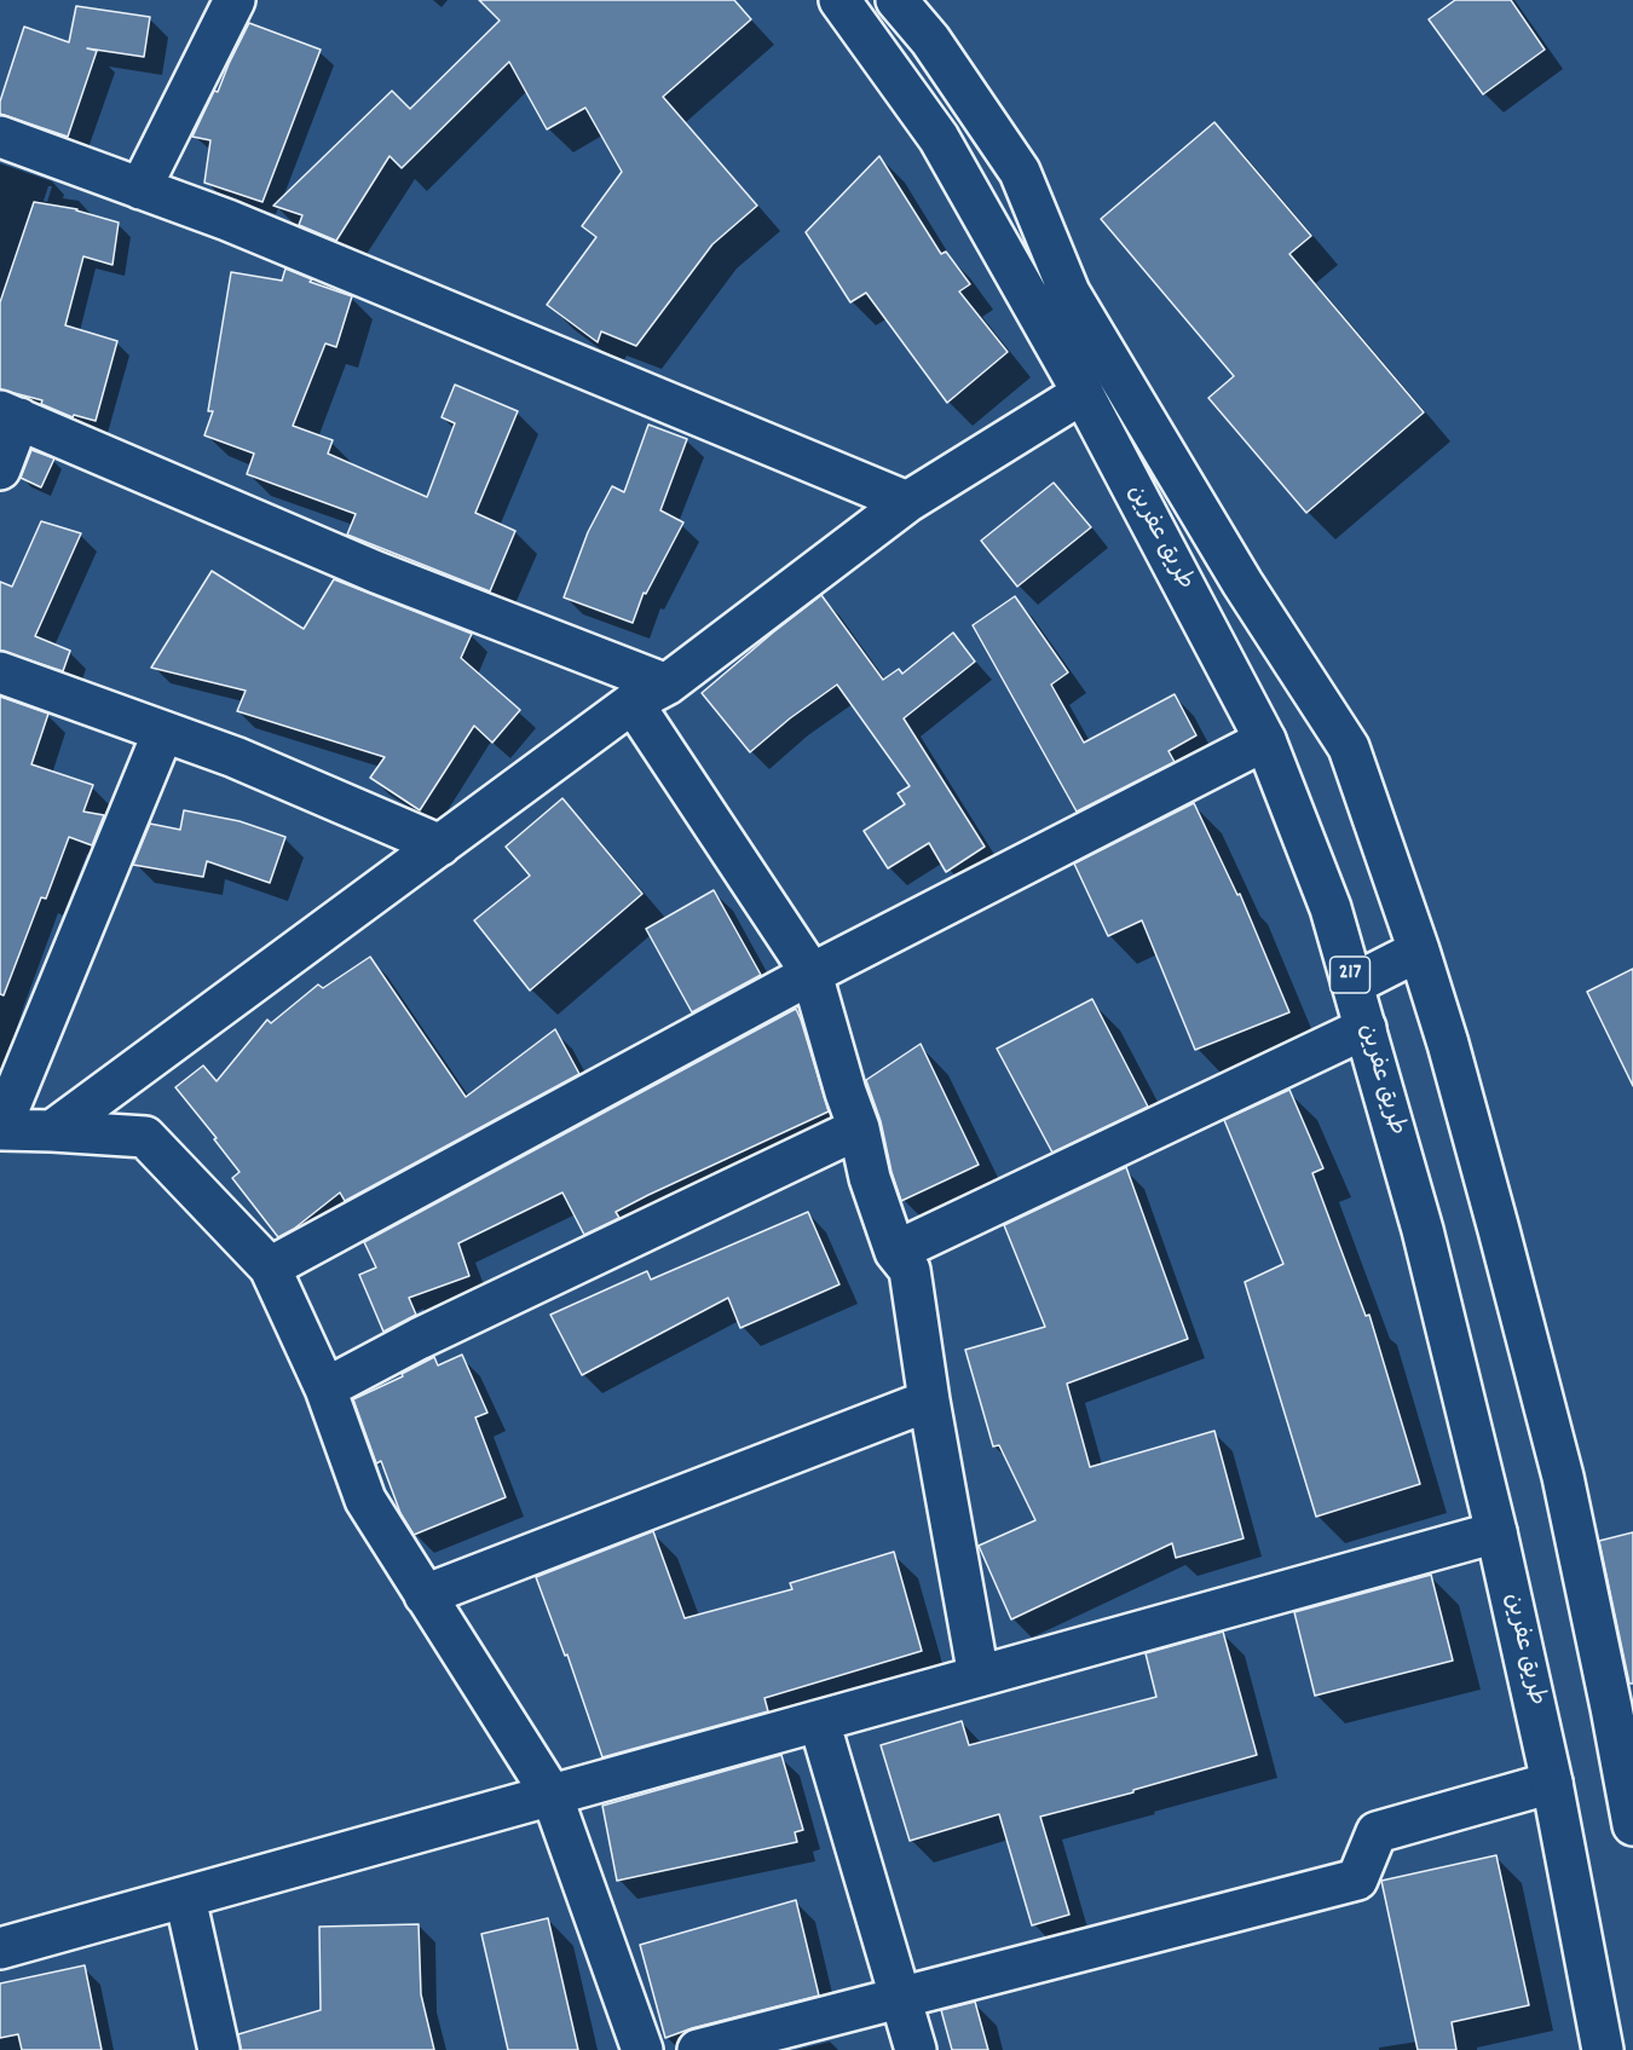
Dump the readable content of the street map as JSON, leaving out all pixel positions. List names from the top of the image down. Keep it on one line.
{"streets":{"street":["طريق عفرين","217"]}}
